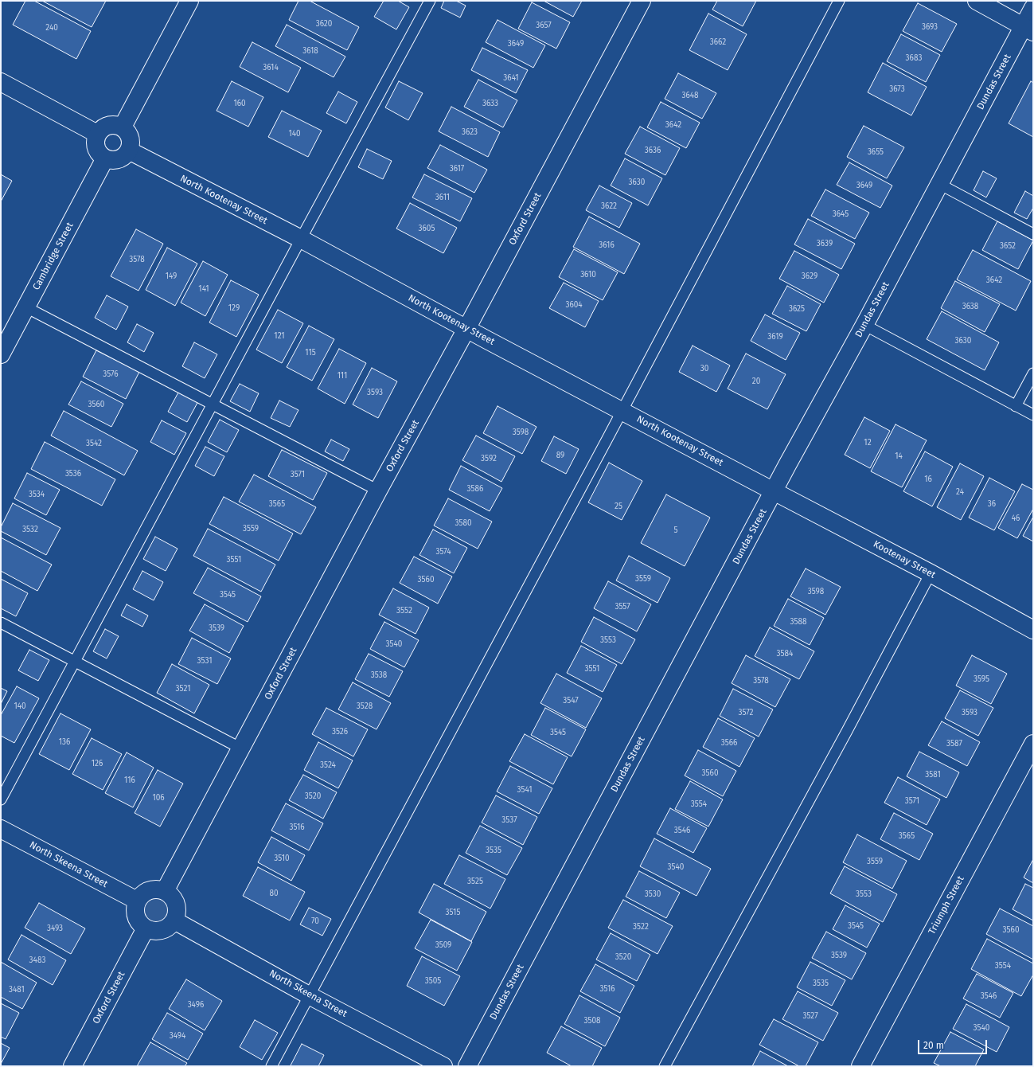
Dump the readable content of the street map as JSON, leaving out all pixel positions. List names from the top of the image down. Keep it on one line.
{"streets":{"street":["Dundas Street","North Kootenay Street","Oxford Street","Cambridge Street","Kootenay Street","North Skeena Street","Triumph Street"]},"crossings":[["Dundas Street","North Kootenay Street"],["Dundas Street","Kootenay Street"],["North Kootenay Street","Oxford Street"],["North Kootenay Street","Cambridge Street"],["North Kootenay Street","Kootenay Street"],["Oxford Street","North Skeena Street"]],"house_numbers":["3620","3657","3693","240","3662","3649","3618","3683","3614","3641","3673","3648","160","3633","3642","3623","140","3636","3655","3617","3630","3649","3611","3622","3645","3605","3639","3616","3652","3578","3610","149","3629","3642","141","3604","3638","129","3625","121","3619","3630","115","30","3576","111","20","3593","3560","3598","12","3542","89","14","3592","3536","3571","16","3586","24","3534","3565","36","25","46","3580","3559","3532","5","3574","3551","3559","3560","3598","3545","3557","3552","3588","3539","3553","3540","3584","3531","3551","3538","3595","3578","3521","3547","140","3528","3572","3593","3526","3545","136","3566","3587","126","3524","3560","3581","116","3541","3520","106","3571","3554","3537","3516","3546","3565","3535","3510","3559","3540","3525","80","3530","3553","3515","70","3545","3522","3493","3560","3509","3539","3520","3483","3554","3505","3535","3516","3481","3546","3496","3527","3508","3540","3494"],"scale_bar":"20 m"}
